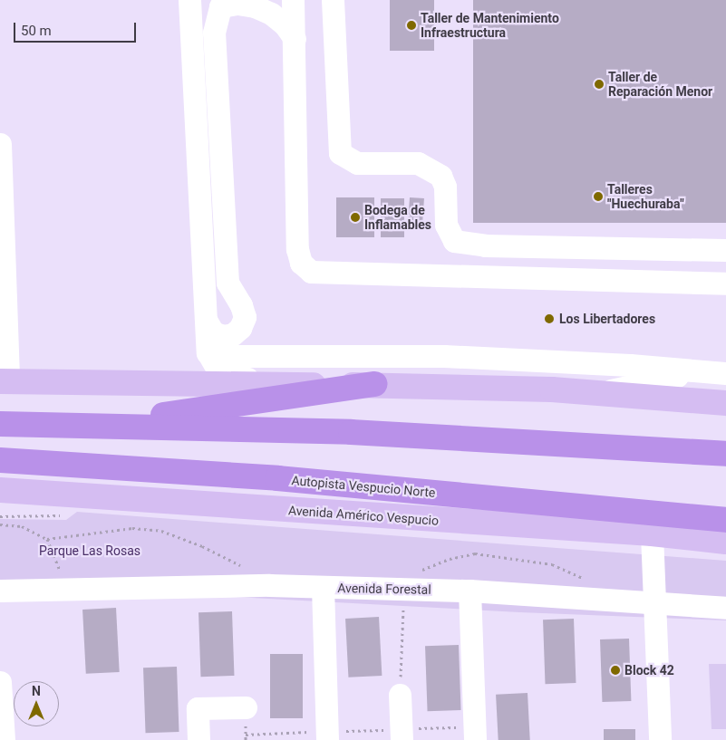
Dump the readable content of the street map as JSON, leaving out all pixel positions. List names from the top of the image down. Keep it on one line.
{"streets":{"highway":["Autopista Vespucio Norte"],"main road":["Avenida Américo Vespucio"],"street":["Avenida Forestal"]},"parks":["Parque Las Rosas"],"places":["Taller de Mantenimiento Infraestructura","Taller de Reparación Menor","Talleres \"Huechuraba\"","Bodega de Inflamables","Los Libertadores","Block 42"],"scale_bar":"50 m","north":"top"}
